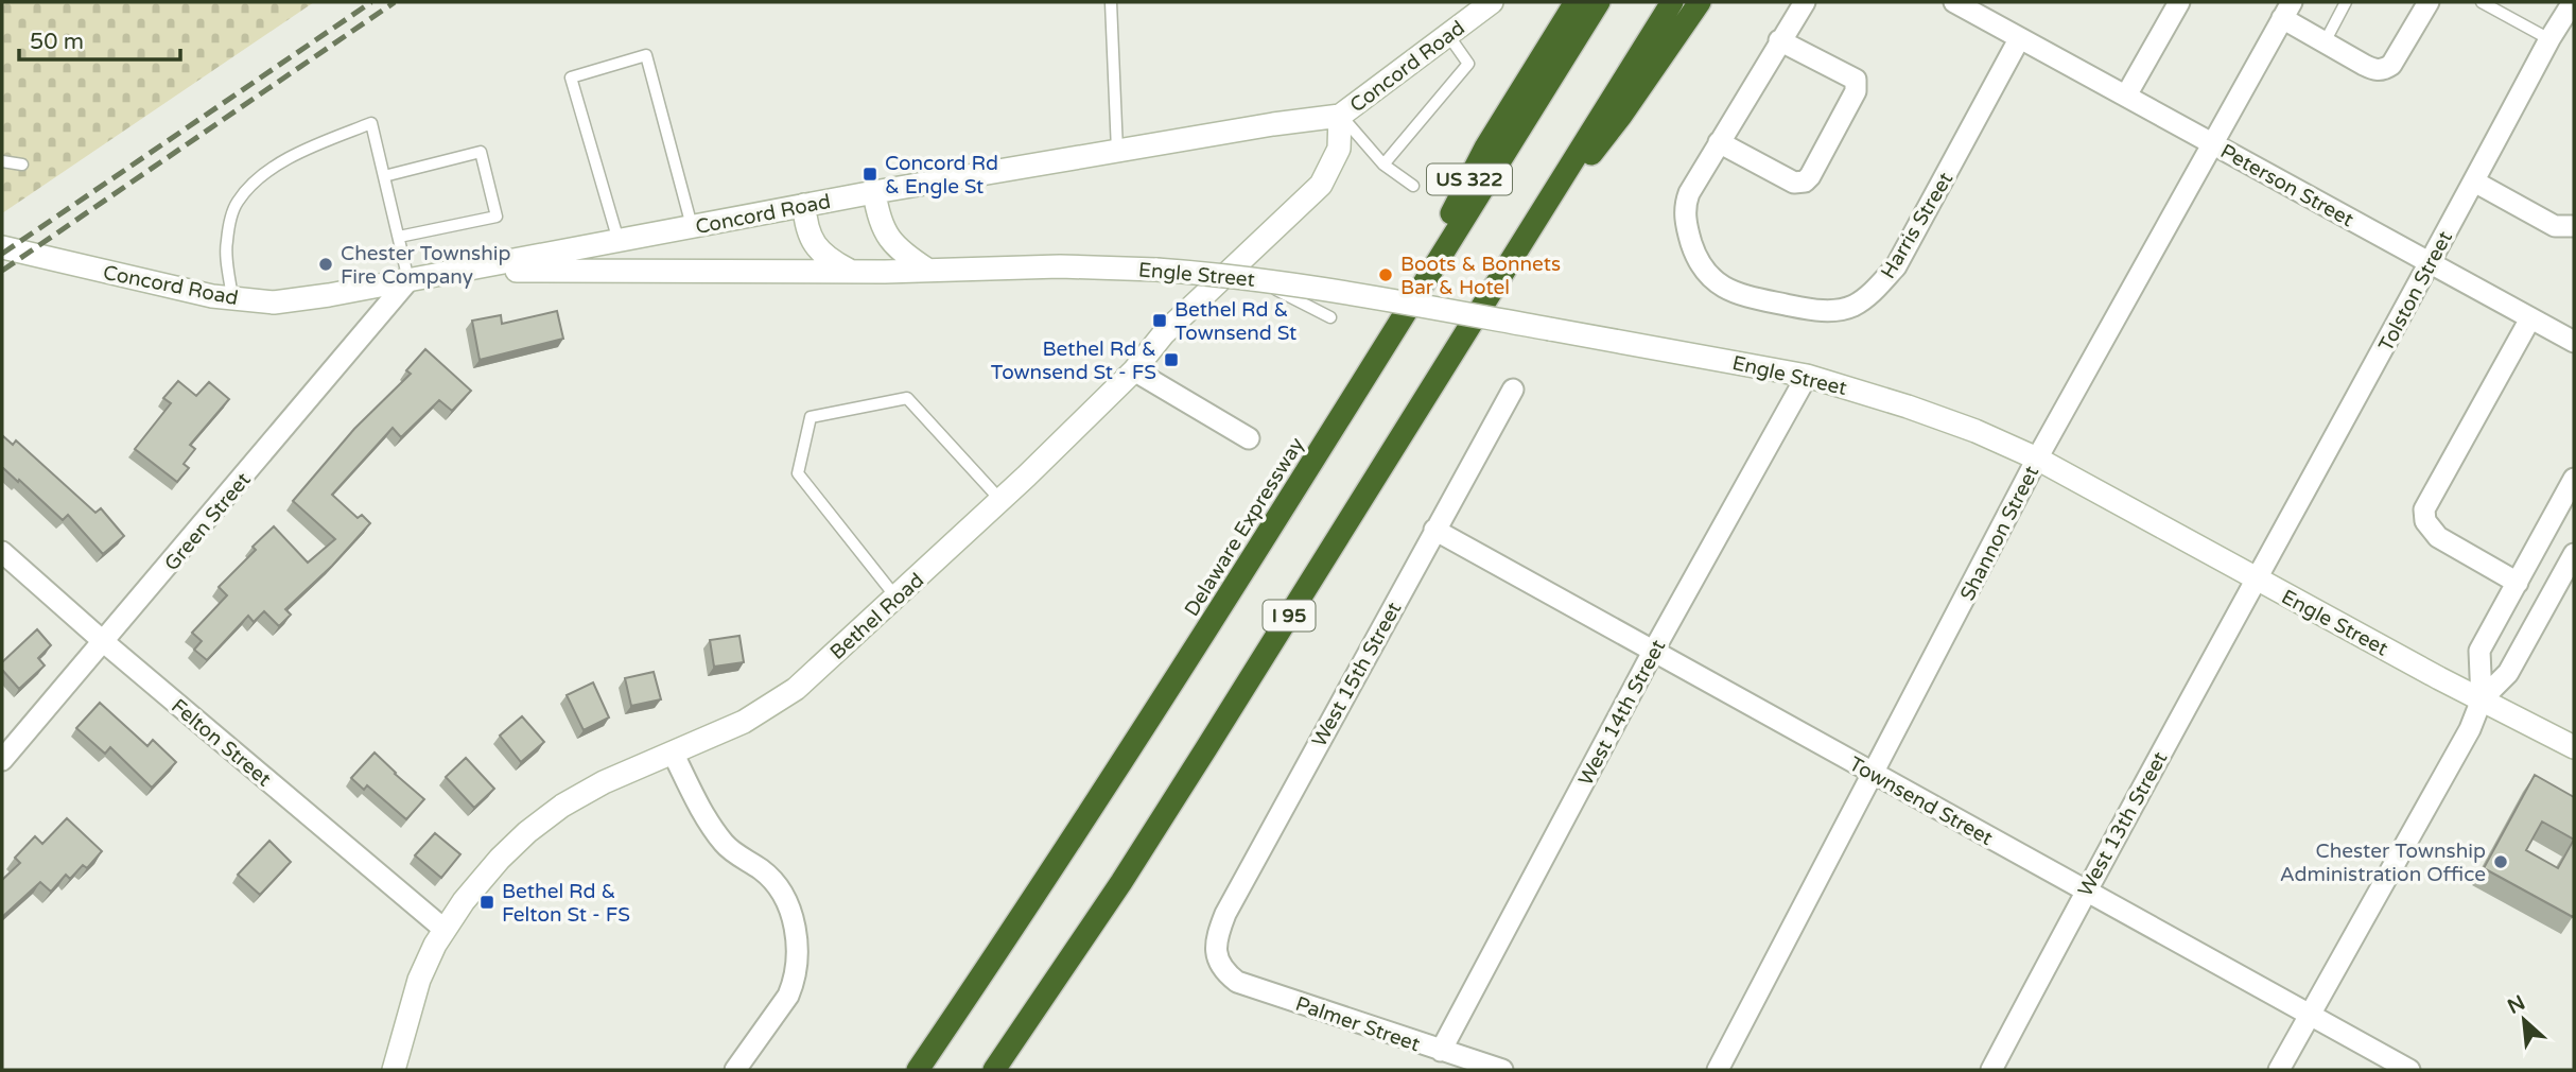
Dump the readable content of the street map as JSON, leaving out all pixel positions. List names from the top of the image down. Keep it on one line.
{"streets":{"highway":["US 322","Delaware Expressway","I 95"],"main road":["Concord Road","Engle Street","Bethel Road"],"street":["Peterson Street","Harris Street","Tolston Street","Green Street","Shannon Street","West 15th Street","West 14th Street","Felton Street","Townsend Street","West 13th Street","Palmer Street"]},"crossings":[["Concord Road","Engle Street"],["Concord Road","Green Street"],["Concord Road","Bethel Road"],["US 322","Delaware Expressway"],["Peterson Street","Harris Street"],["Peterson Street","Tolston Street"],["Peterson Street","Shannon Street"],["Engle Street","Tolston Street"],["Engle Street","Shannon Street"],["Engle Street","West 14th Street"],["Engle Street","West 13th Street"],["Tolston Street","West 13th Street"],["Green Street","Felton Street"],["Shannon Street","Townsend Street"],["Bethel Road","Felton Street"],["West 15th Street","Townsend Street"],["West 15th Street","Palmer Street"],["West 14th Street","Townsend Street"],["West 14th Street","Palmer Street"],["Townsend Street","West 13th Street"]],"places":{"transit":["Concord Rd & Engle St","Bethel Rd & Townsend St","Bethel Rd & Townsend St - FS","Bethel Rd & Felton St - FS"],"other":["Chester Township Fire Company","Boots & Bonnets Bar & Hotel","Chester Township Administration Office"]},"scale_bar":"50 m","north":"top left"}
